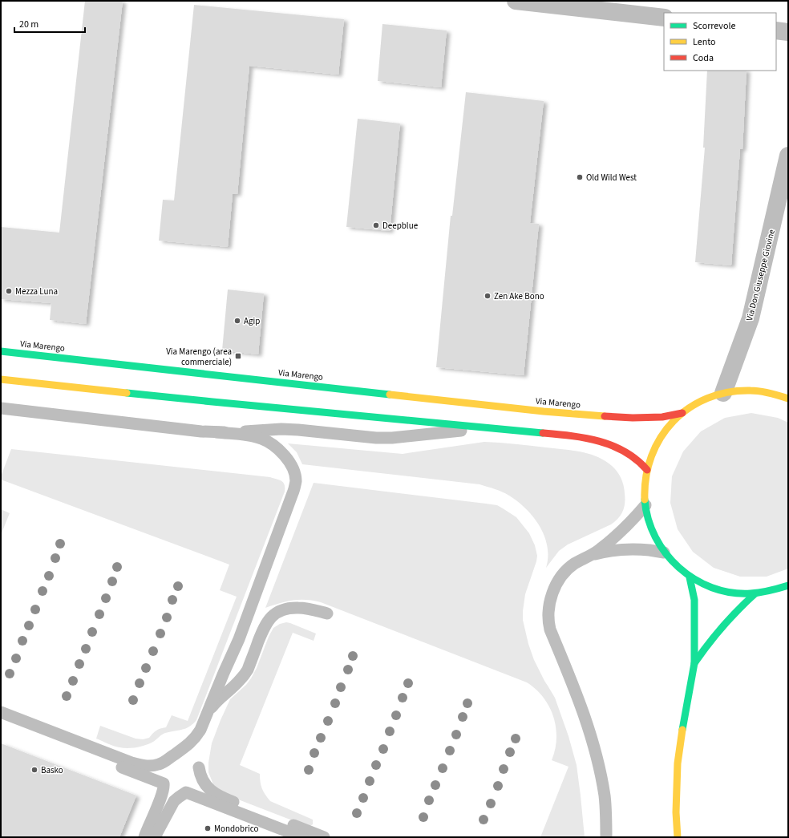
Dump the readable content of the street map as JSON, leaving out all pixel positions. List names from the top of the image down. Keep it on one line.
{"streets":{"main road":["Via Marengo"],"street":["Via Don Giuseppe Giovine"]},"places":{"other":["Old Wild West","Deepblue","Mezza Luna","Zen Ake Bono","Agip","Basko","Mondobrico"],"transit":["Via Marengo (area commerciale)"]},"legend":["Scorrevole","Lento","Coda"],"scale_bar":"20 m"}
